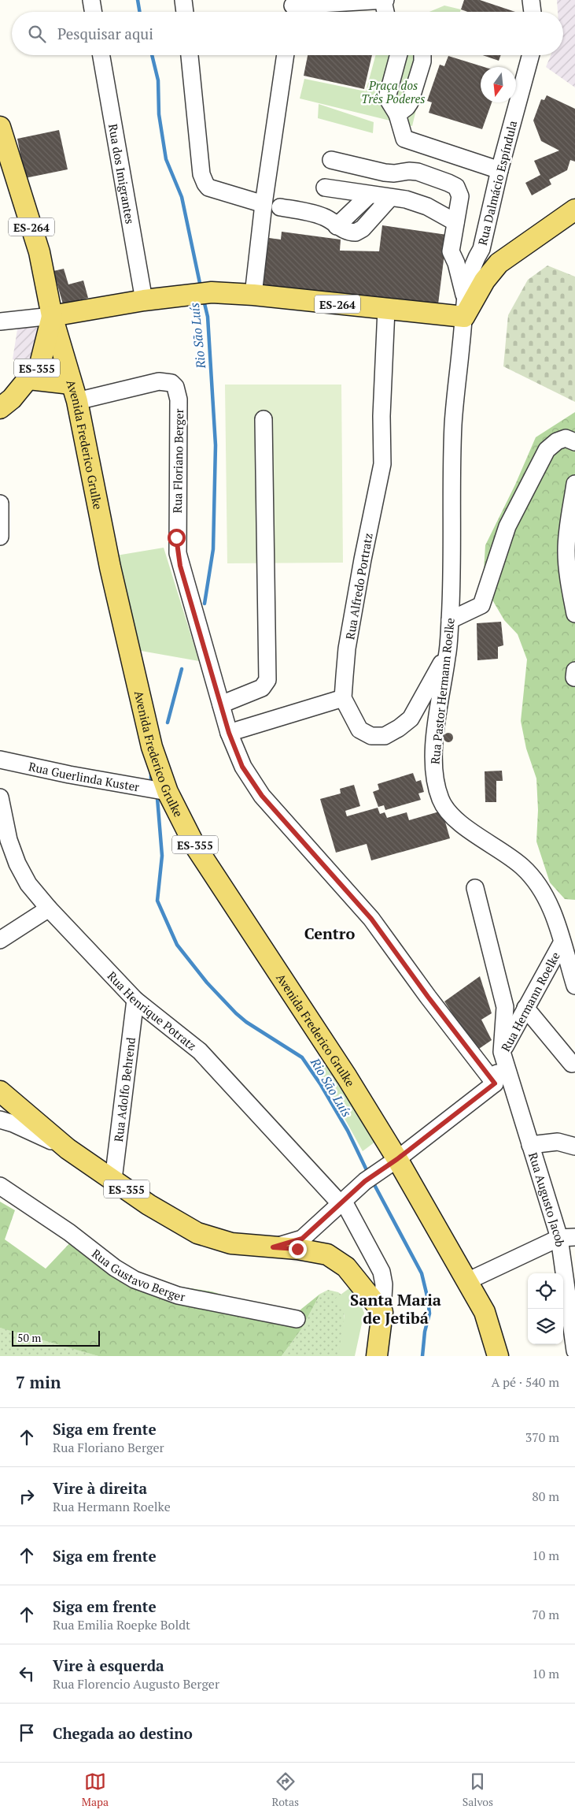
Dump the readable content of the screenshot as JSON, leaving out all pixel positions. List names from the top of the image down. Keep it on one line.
{"streets":{"main road":["ES-264","ES-355","Avenida Frederico Grulke"],"street":["Rua dos Imigrantes","Rua Dalmácio Espíndula","Rua Floriano Berger","Rua Alfredo Portratz","Rua Pastor Hermann Roelke","Rua Guerlinda Kuster","Rua Hermann Roelke","Rua Henrique Potratz","Rua Adolfo Behrend","Rua Augusto Jacob","Rua Gustavo Berger"]},"crossings":[["Rua dos Imigrantes","ES-264"],["Rua Dalmácio Espíndula","ES-264"],["Rua Dalmácio Espíndula","Rua Pastor Hermann Roelke"],["ES-264","ES-355"],["ES-264","Avenida Frederico Grulke"],["ES-264","Rua Alfredo Portratz"],["ES-264","Rua Pastor Hermann Roelke"],["ES-355","Avenida Frederico Grulke"],["ES-355","Rua Henrique Potratz"],["ES-355","Rua Adolfo Behrend"],["Avenida Frederico Grulke","Rua Floriano Berger"],["Avenida Frederico Grulke","Rua Guerlinda Kuster"],["Rua Floriano Berger","Rua Hermann Roelke"],["Rua Pastor Hermann Roelke","Rua Hermann Roelke"],["Rua Hermann Roelke","Rua Augusto Jacob"],["Rua Henrique Potratz","Rua Adolfo Behrend"]],"districts":["Centro","Santa Maria de Jetibá"],"water":["Rio São Luís"],"parks":["Praça dos Três Poderes"],"scale_bar":"50 m","north":"bottom","page":{"search":"Pesquisar aqui","scale":"50 m","heading":["7 min","A pé · 540 m"],"list":[["Siga em frente","Rua Floriano Berger","370 m"],["Vire à direita","Rua Hermann Roelke","80 m"],["Siga em frente","10 m"],["Siga em frente","Rua Emilia Roepke Boldt","70 m"],["Vire à esquerda","Rua Florencio Augusto Berger","10 m"],"Chegada ao destino"],"nav":["Mapa","Rotas","Salvos"]}}
